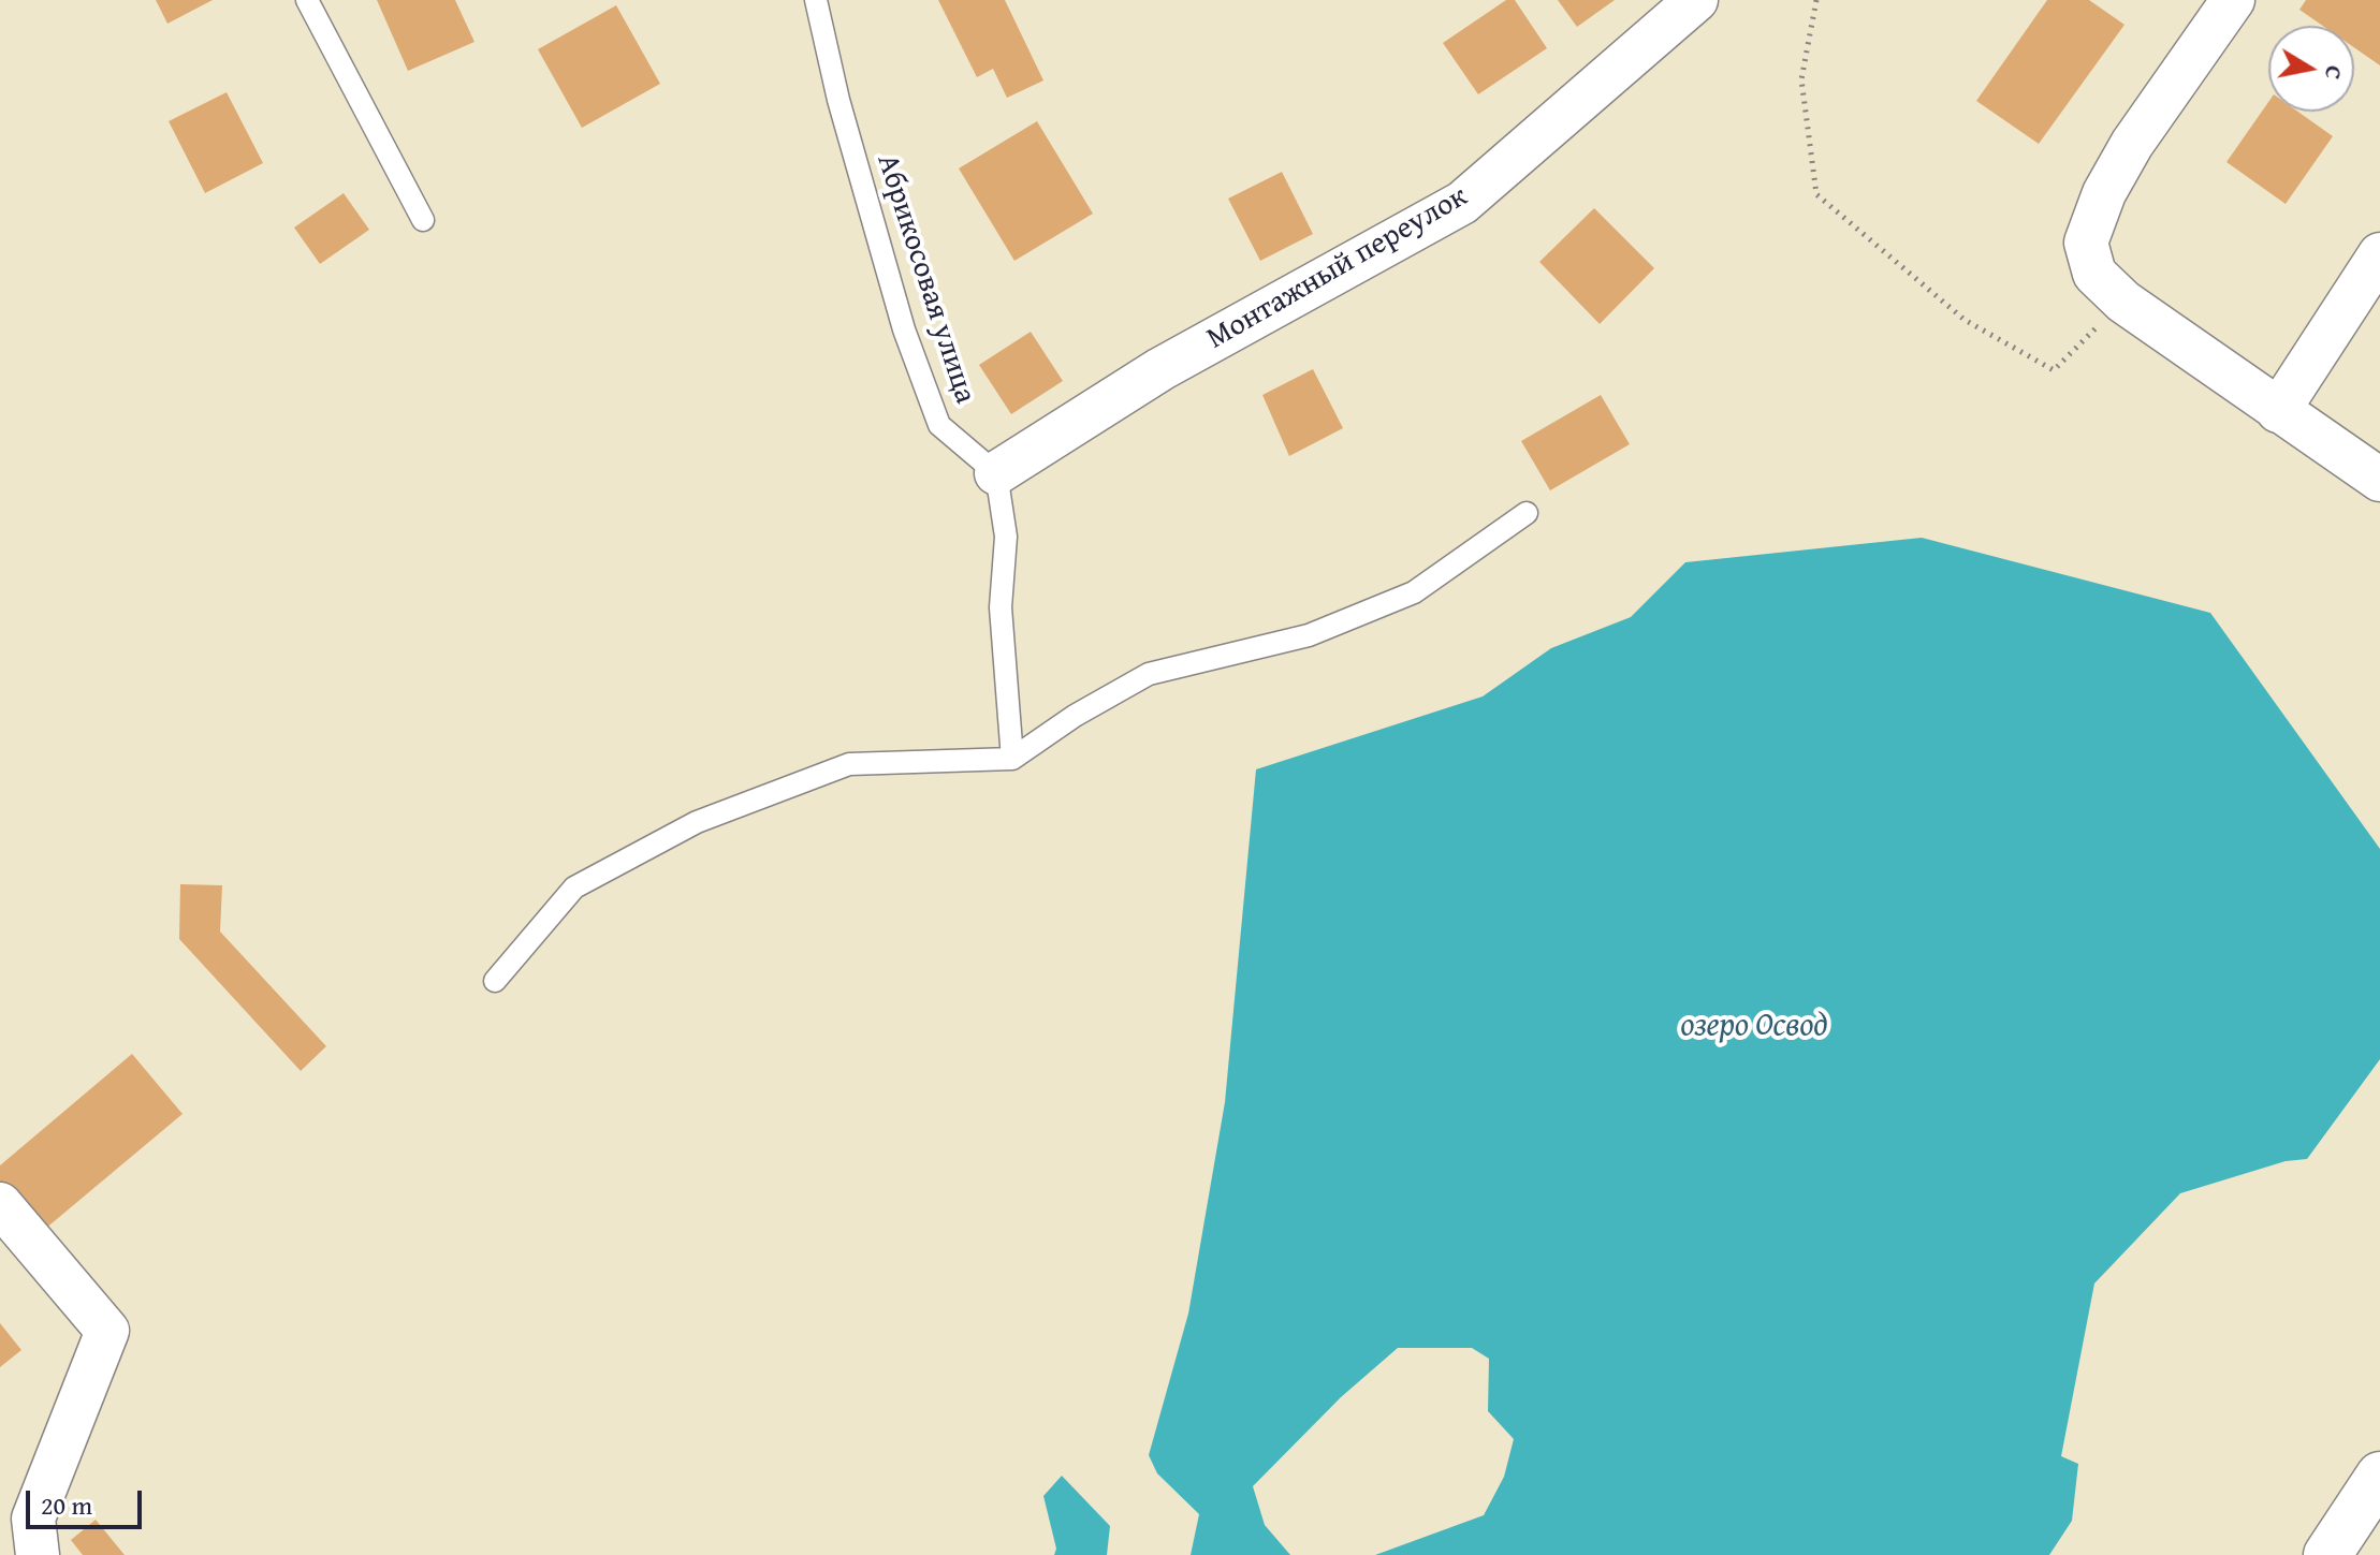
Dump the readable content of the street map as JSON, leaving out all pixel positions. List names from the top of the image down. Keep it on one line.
{"streets":{"street":["Монтажный переулок"],"lane":["Абрикосовая улица"]},"crossings":[["Монтажный переулок","Абрикосовая улица"]],"water":["озеро Освод"],"scale_bar":"20 m","north":"right"}
